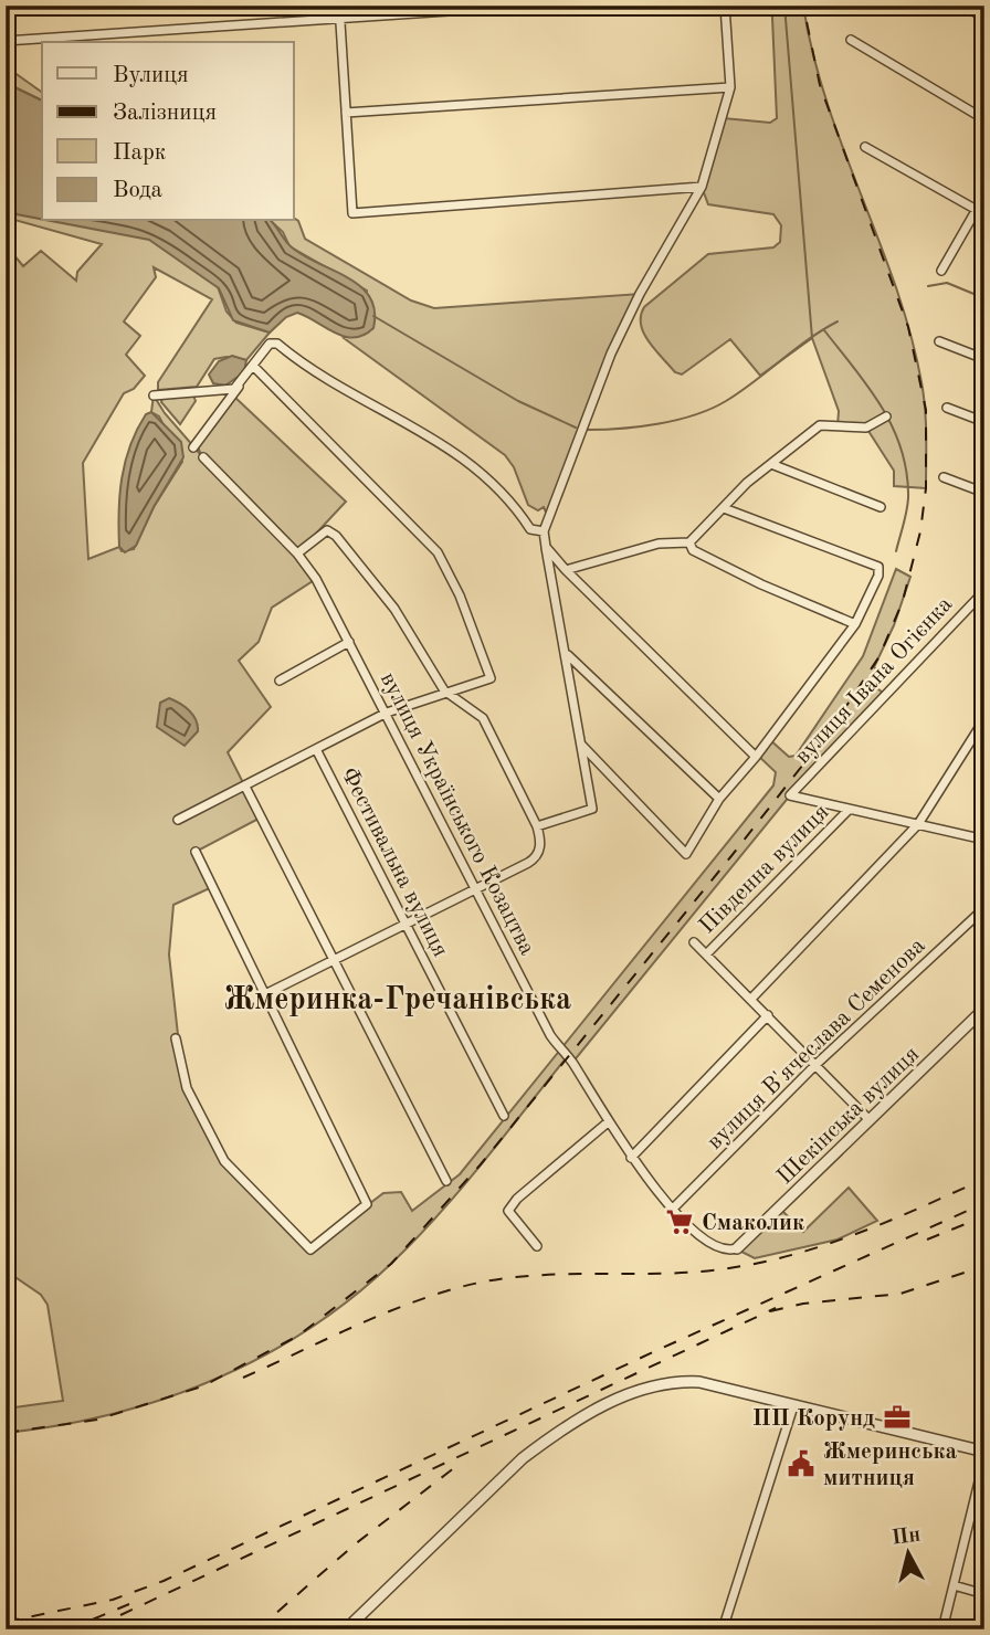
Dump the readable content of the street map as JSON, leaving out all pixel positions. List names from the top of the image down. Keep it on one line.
{"streets":{"street":["вулиця Івана Огієнка","вулиця Українського Козацтва","Фестивальна вулиця","Південна вулиця","вулиця В'ячеслава Семенова","Шекінська вулиця"]},"crossings":[["вулиця Івана Огієнка","Південна вулиця"],["вулиця Українського Козацтва","вулиця В'ячеслава Семенова"],["вулиця Українського Козацтва","Шекінська вулиця"]],"districts":["Жмеринка-Гречанівська"],"places":{"supermarket":["Смаколик"],"office":["ПП Корунд"],"public building":["Жмеринська митниця"]},"legend":["Вулиця","Залізниця","Парк","Вода"],"north":"top"}
